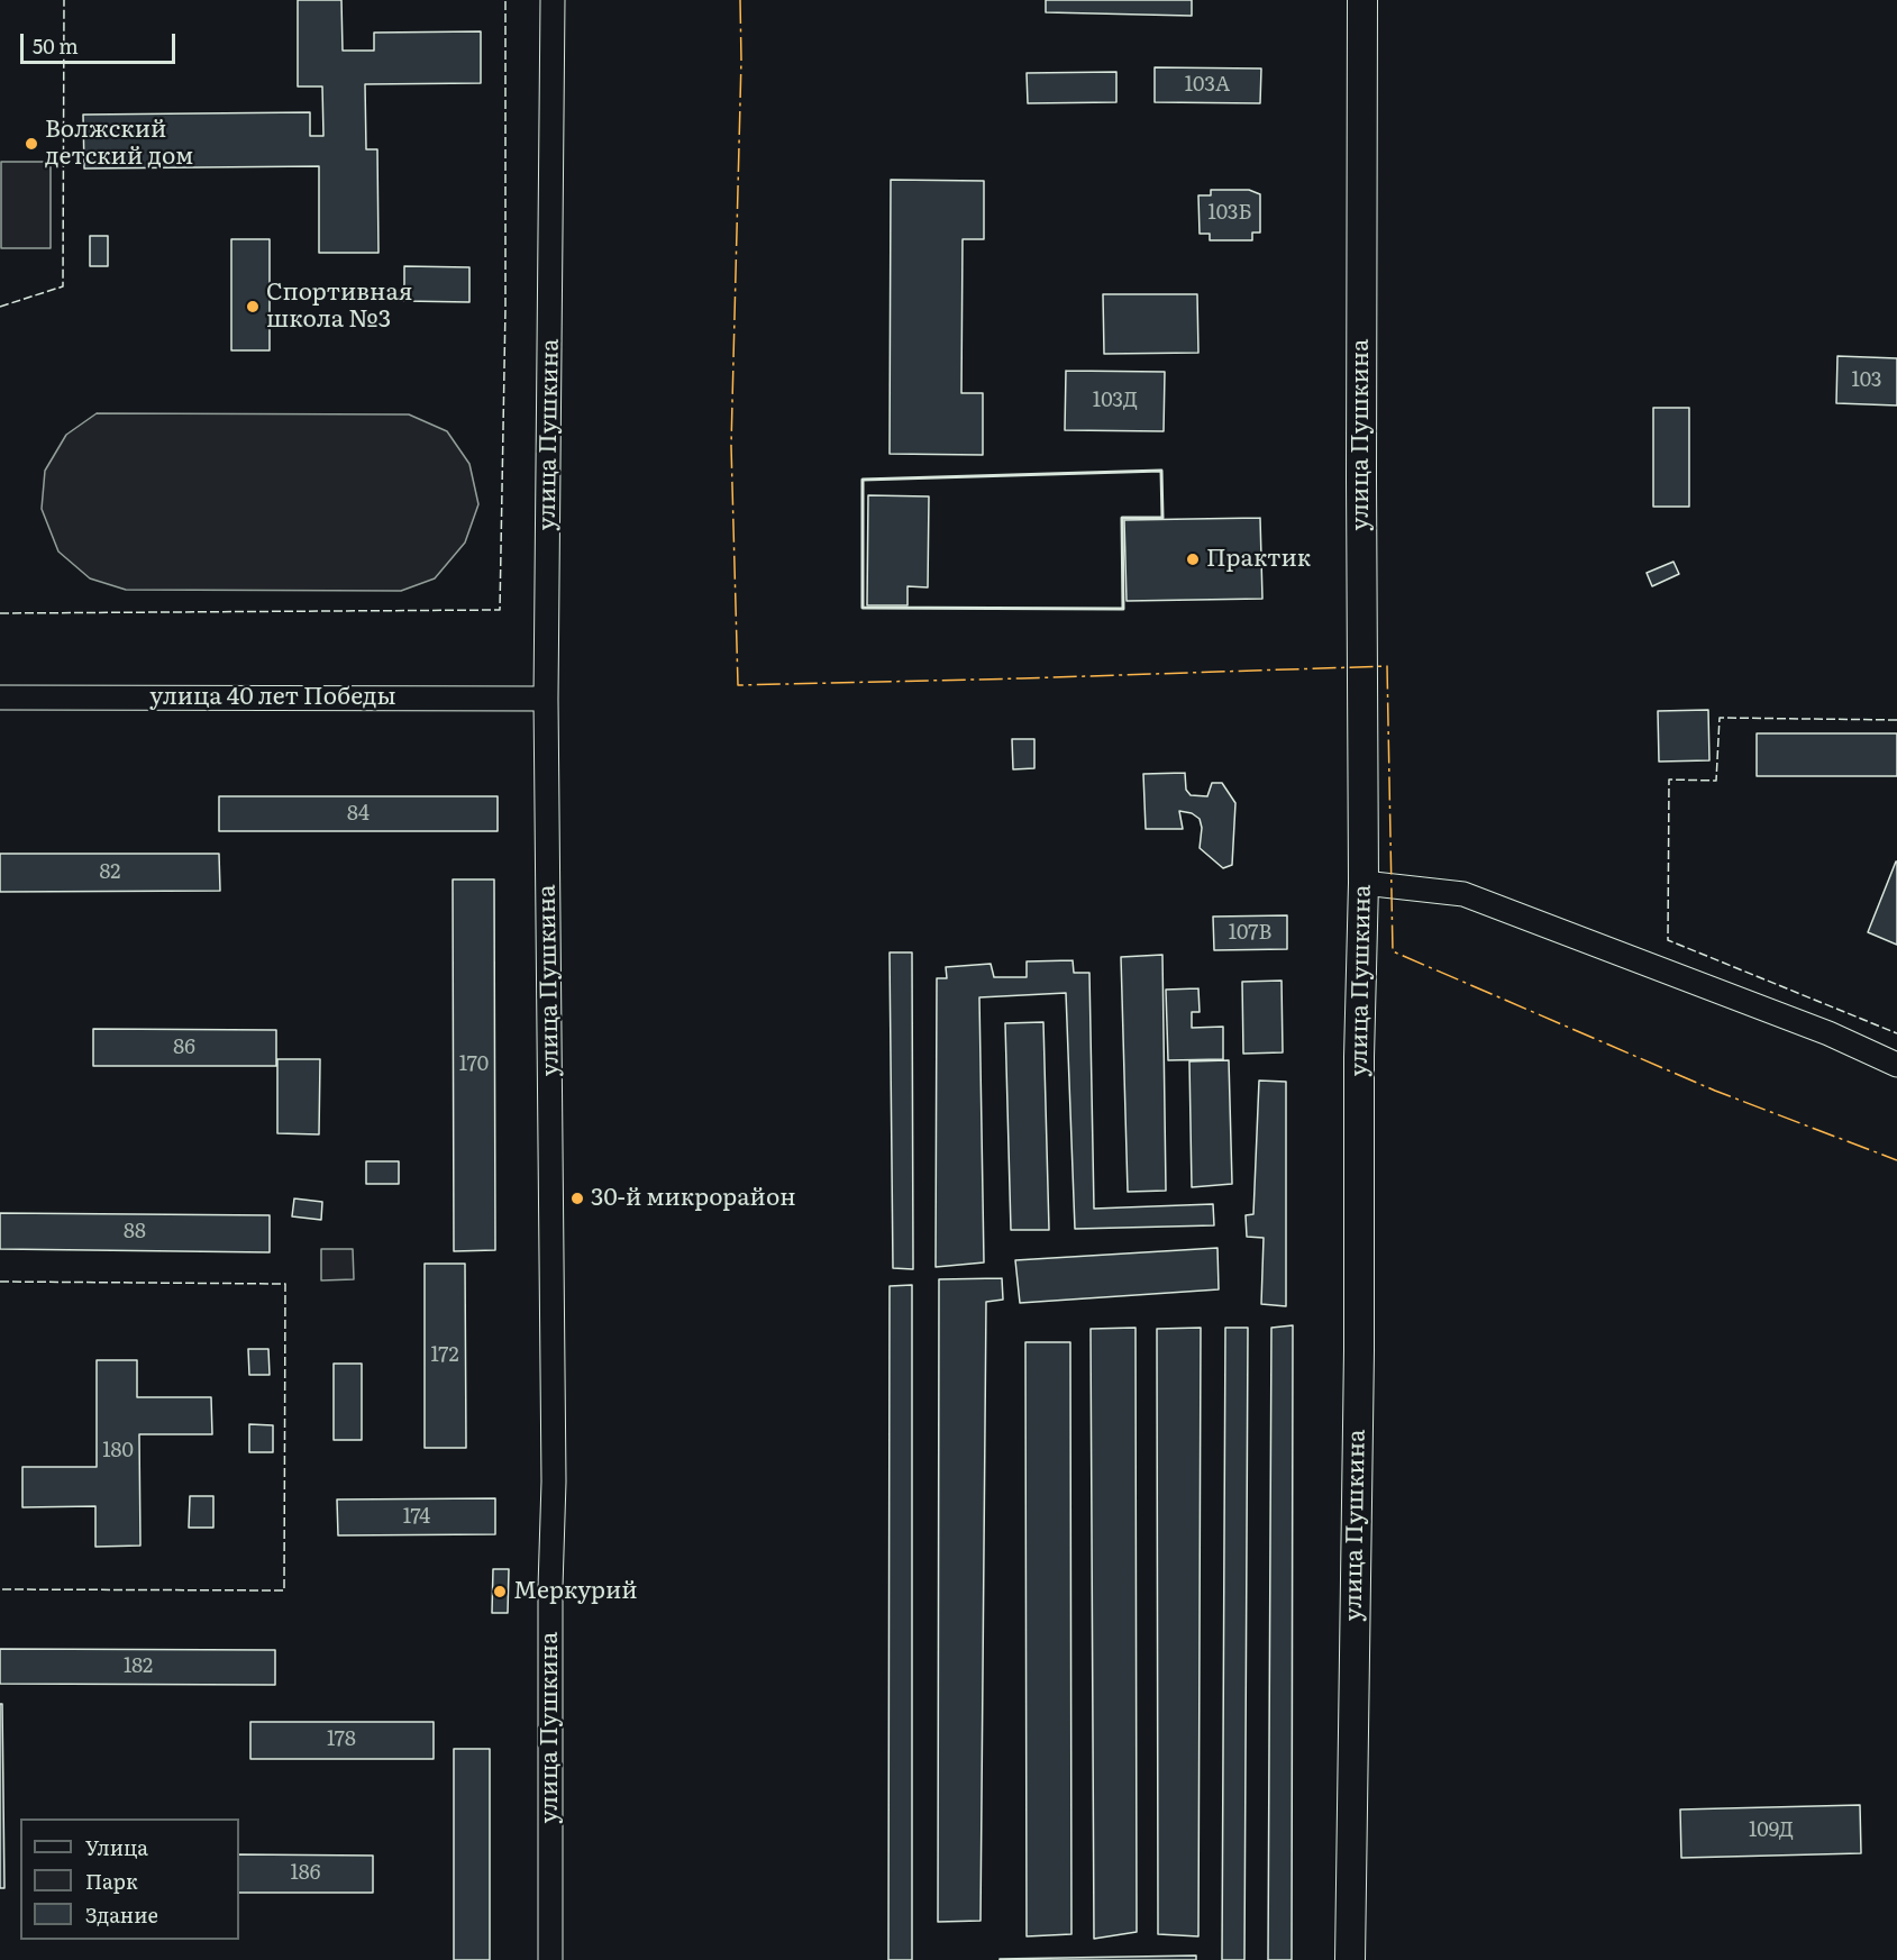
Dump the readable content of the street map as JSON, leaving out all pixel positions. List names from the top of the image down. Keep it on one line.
{"streets":{"main road":["улица Пушкина"],"street":["улица 40 лет Победы"]},"crossings":[["улица Пушкина","улица 40 лет Победы"]],"places":["Волжский детский дом","Спортивная школа №3","Практик","30-й микрорайон","Меркурий"],"house_numbers":["103А","103Б","103","103Д","84","82","107В","86","170","88","172","180","174","182","178","109Д","186"],"legend":["Улица","Парк","Здание"],"scale_bar":"50 m"}
